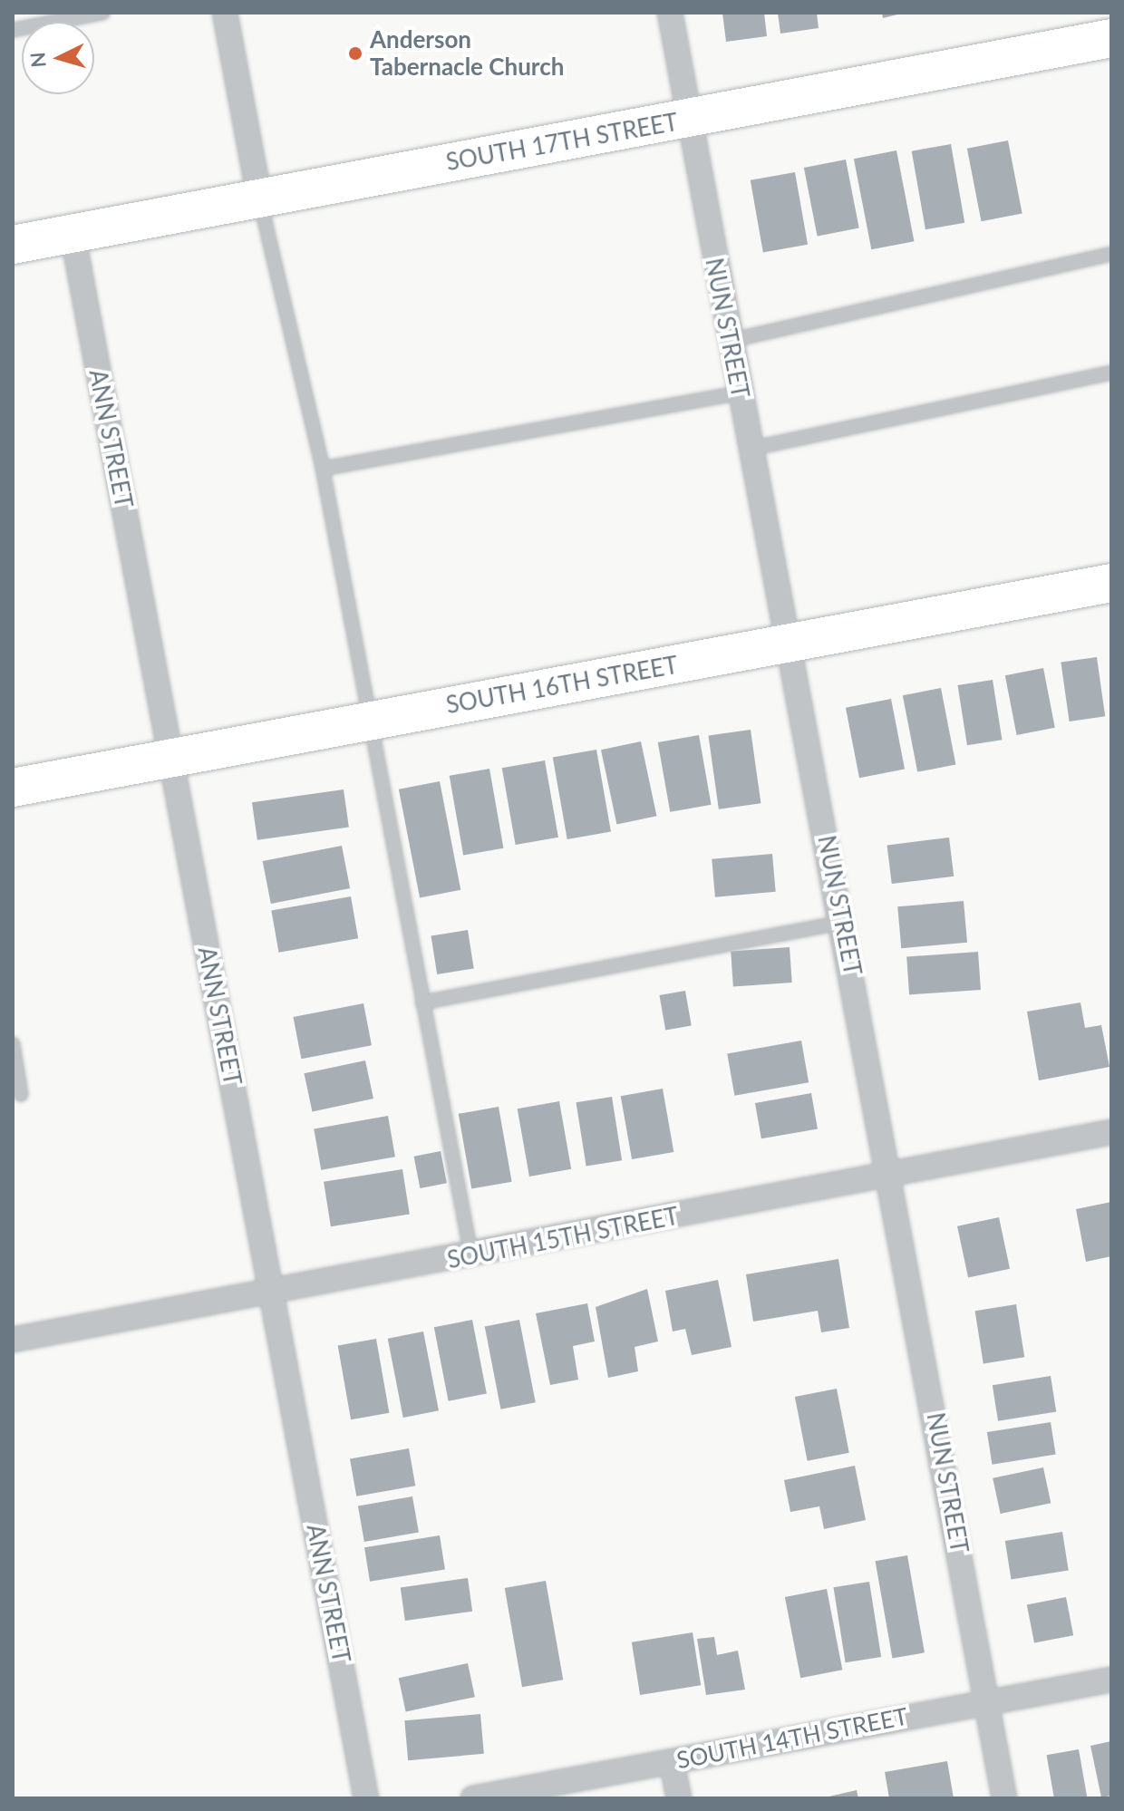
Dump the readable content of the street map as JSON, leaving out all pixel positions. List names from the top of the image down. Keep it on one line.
{"streets":{"main road":["SOUTH 17TH STREET","SOUTH 16TH STREET"],"street":["NUN STREET","ANN STREET","SOUTH 15TH STREET","SOUTH 14TH STREET"]},"crossings":[["SOUTH 17TH STREET","NUN STREET"],["SOUTH 17TH STREET","ANN STREET"],["NUN STREET","SOUTH 16TH STREET"],["NUN STREET","SOUTH 15TH STREET"],["NUN STREET","SOUTH 14TH STREET"],["ANN STREET","SOUTH 16TH STREET"],["ANN STREET","SOUTH 15TH STREET"]],"places":["Anderson Tabernacle Church"],"north":"left"}
